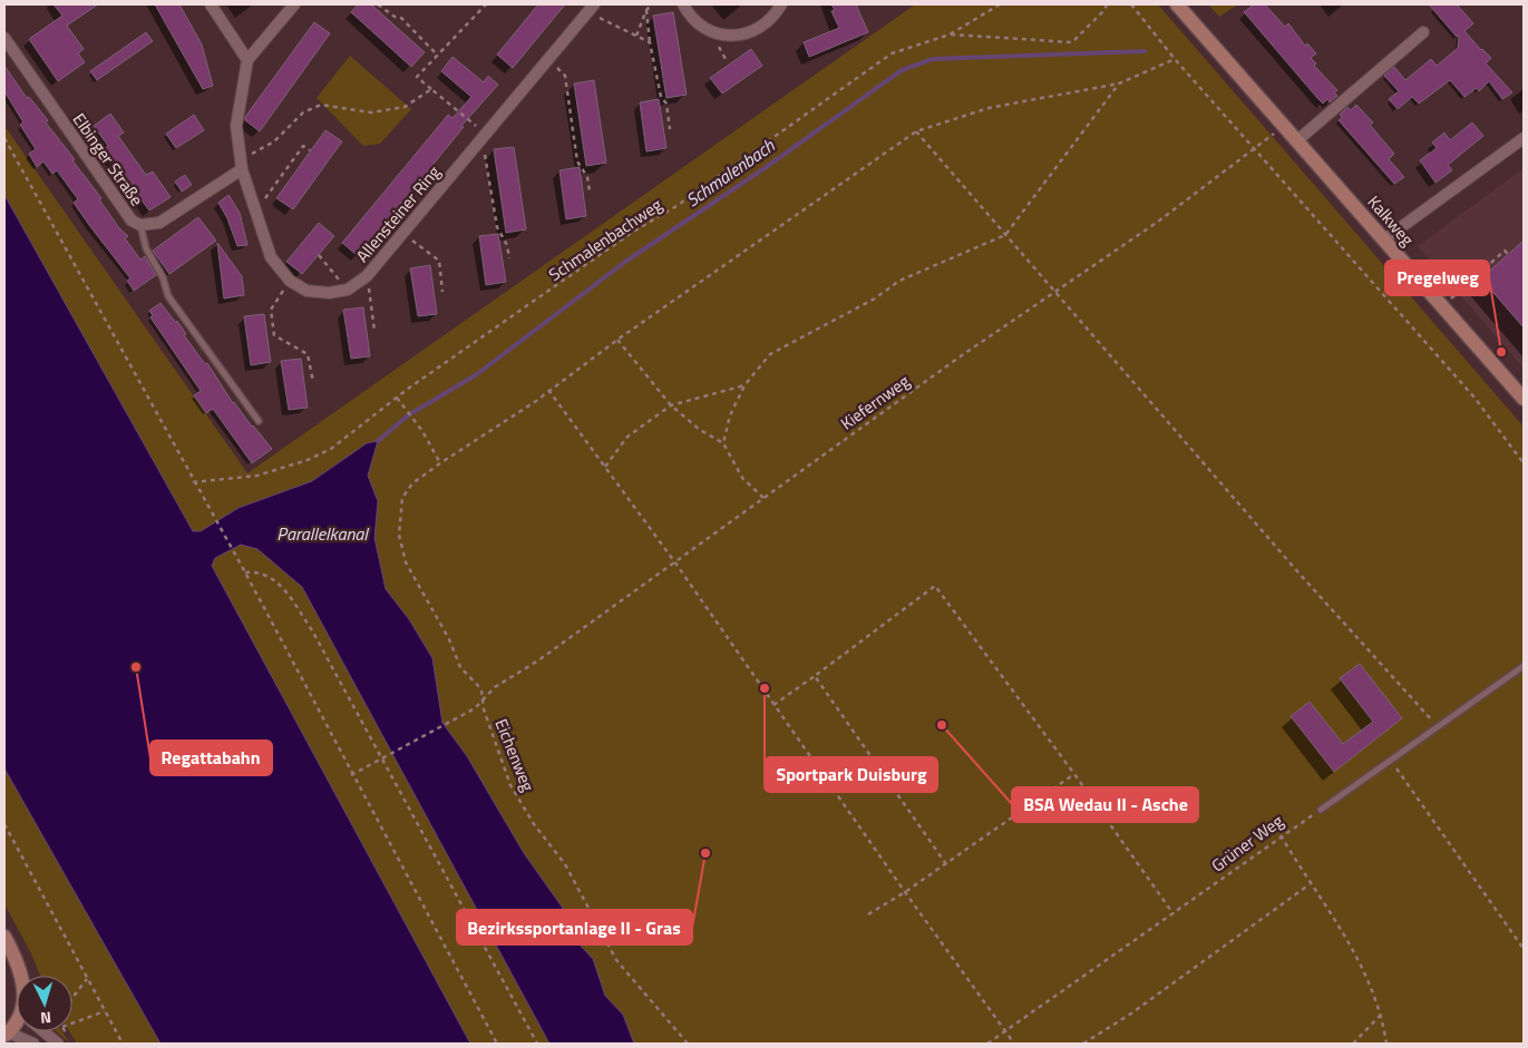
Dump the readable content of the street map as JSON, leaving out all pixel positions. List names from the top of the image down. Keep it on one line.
{"streets":{"street":["Elbinger Straße","Allensteiner Ring","Kalkweg"],"path":["Schmalenbachweg","Kiefernweg","Eichenweg","Grüner Weg"]},"crossings":[["Elbinger Straße","Allensteiner Ring"],["Kalkweg","Kiefernweg"],["Kiefernweg","Eichenweg"]],"water":["Schmalenbach","Parallelkanal"],"places":["Pregelweg","Regattabahn","Sportpark Duisburg","BSA Wedau II - Asche","Bezirkssportanlage II - Gras"],"north":"bottom"}
